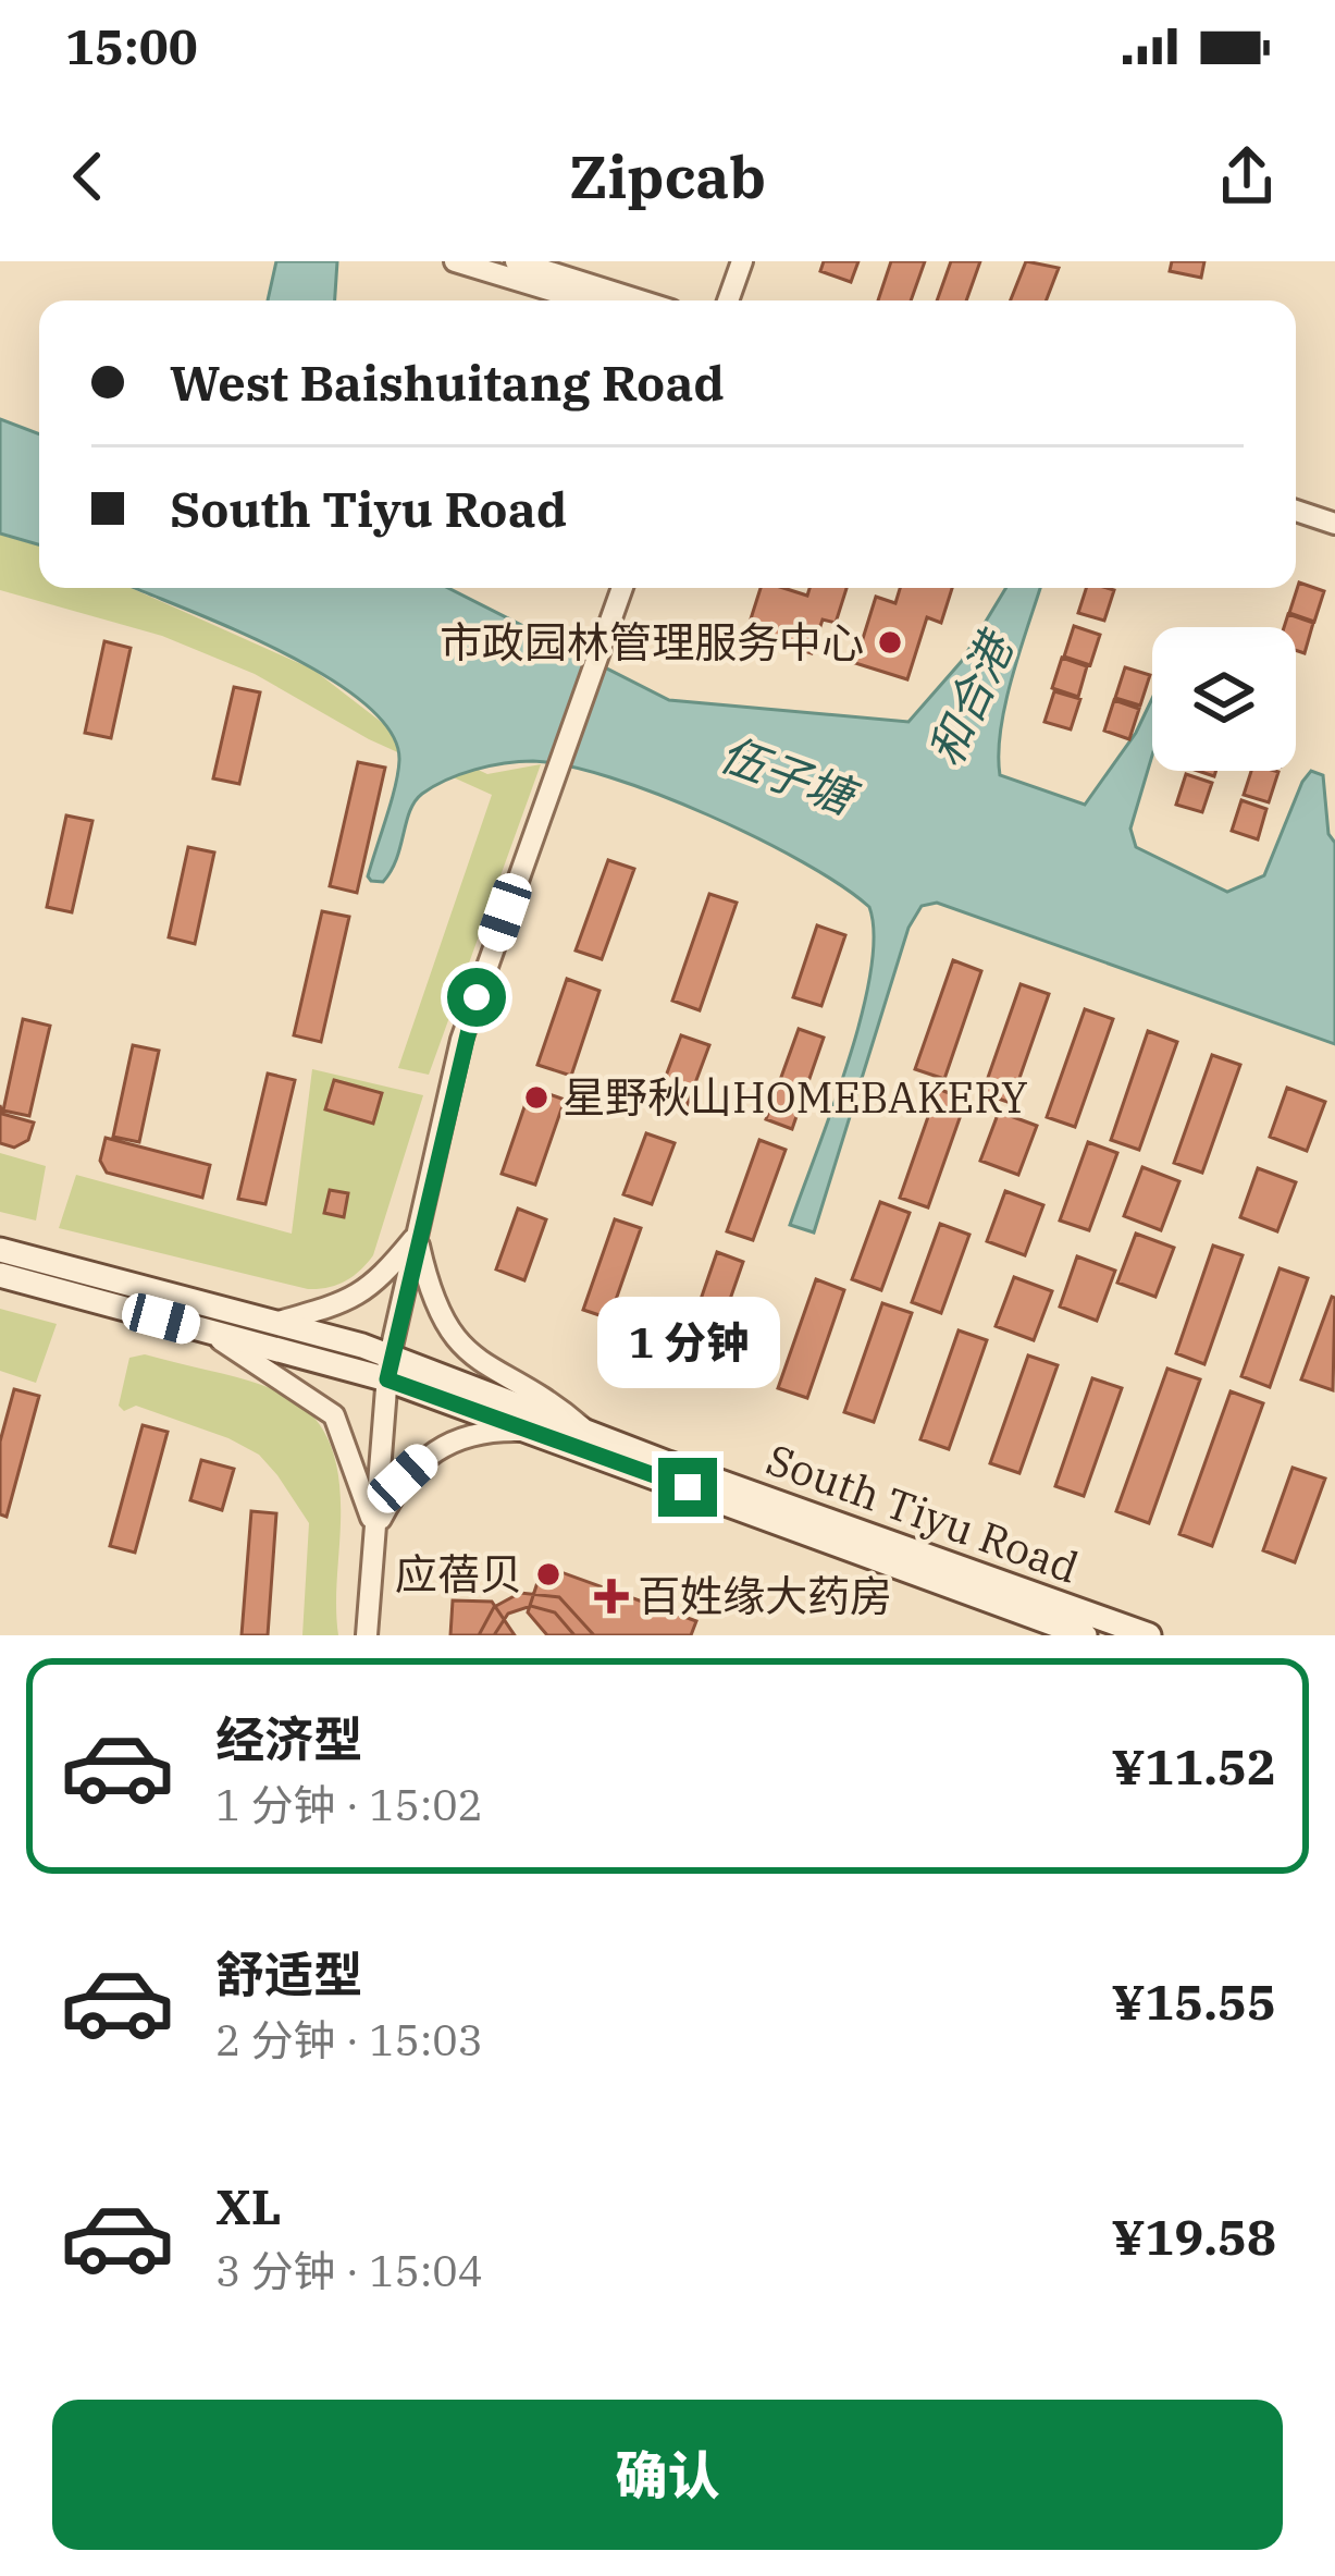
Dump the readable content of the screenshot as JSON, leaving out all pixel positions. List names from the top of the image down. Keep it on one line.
{"streets":{"main road":["South Tiyu Road"]},"water":["和合港","伍子塘"],"places":{"other":["市政园林管理服务中心","星野秋山HOMEBAKERY","应蓓贝"],"health":["百姓缘大药房"]},"page":{"status":"15:00","header":"Zipcab","banner":["West Baishuitang Road","South Tiyu Road"],"bubble":"1 分钟","list":[{"name":"经济型","note":"1 分钟 · 15:02","value":"¥11.52"},{"name":"舒适型","note":"2 分钟 · 15:03","value":"¥15.55"},{"name":"XL","note":"3 分钟 · 15:04","value":"¥19.58"}],"buttons":"确认"}}
